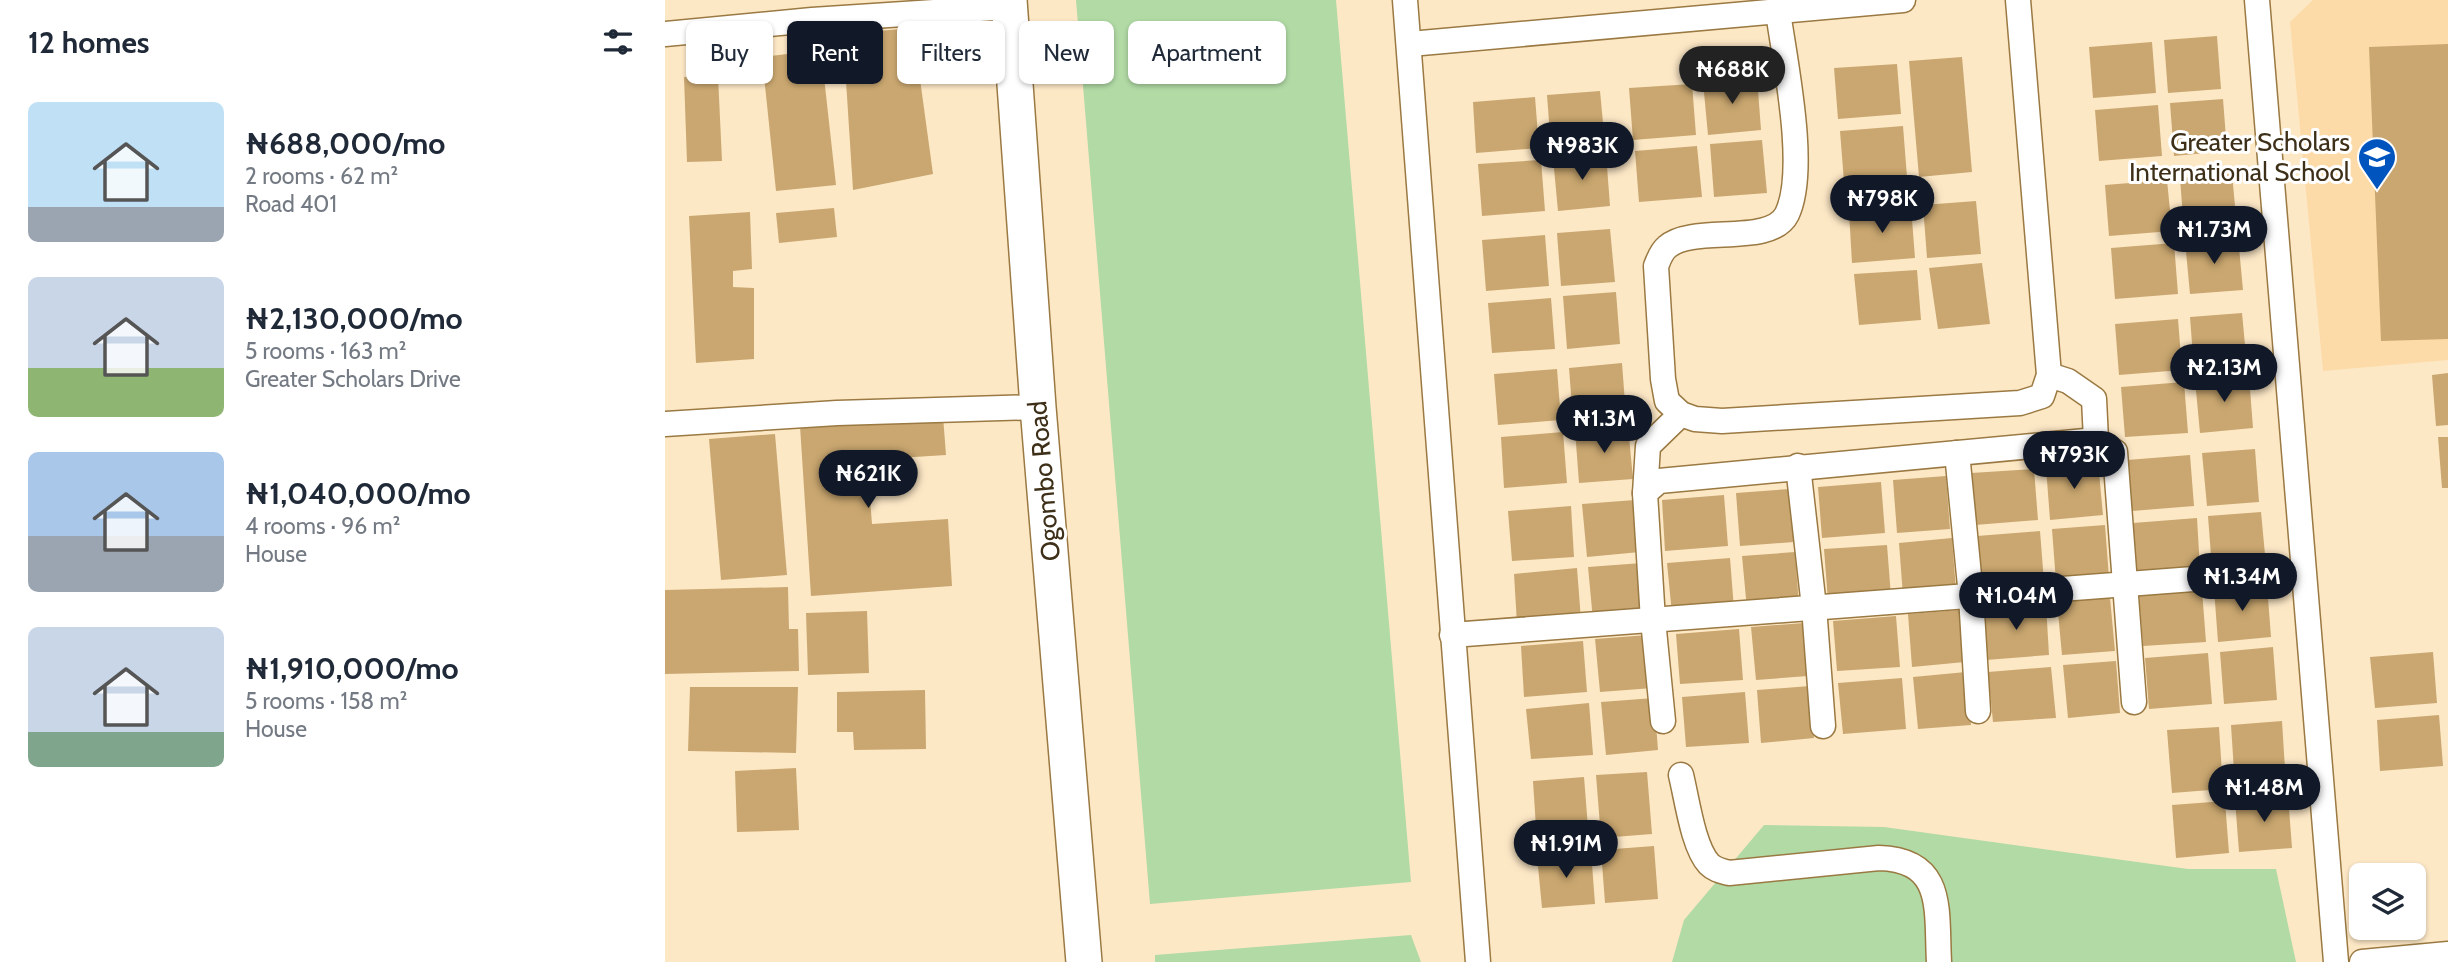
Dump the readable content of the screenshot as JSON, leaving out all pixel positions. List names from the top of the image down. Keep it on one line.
{"streets":{"main road":["Ogombo Road"]},"places":{"school or university":["Greater Scholars International School"]},"page":{"heading":"12 homes","chip":["Buy","Rent","Filters","New","Apartment"],"price":["₦688K","₦983K","₦798K","₦1.73M","₦2.13M","₦1.3M","₦793K","₦621K","₦1.34M","₦1.04M","₦1.48M","₦1.91M"],"list":[{"name":"₦688,000/mo","note":"2 rooms · 62 m² · Road 401"},{"name":"₦2,130,000/mo","note":"5 rooms · 163 m² · Greater Scholars Drive"},{"name":"₦1,040,000/mo","note":"4 rooms · 96 m² · House"},{"name":"₦1,910,000/mo","note":"5 rooms · 158 m² · House"}]}}
